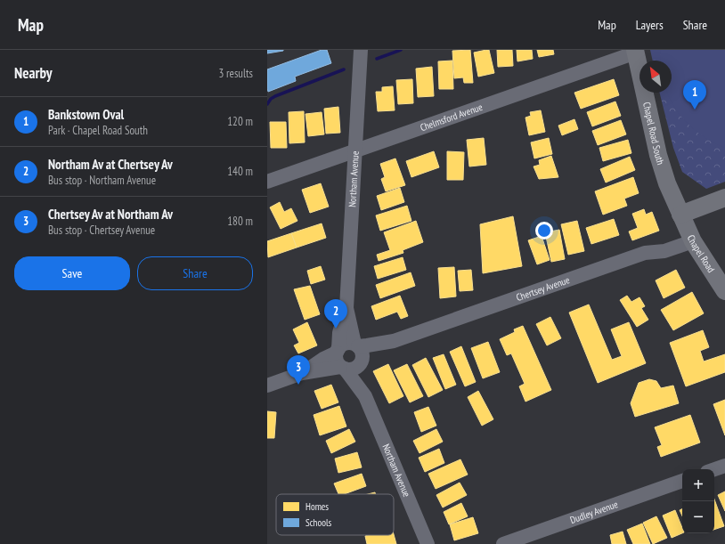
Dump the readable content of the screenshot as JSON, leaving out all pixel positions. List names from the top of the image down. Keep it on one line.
{"streets":{"main road":["Chapel Road South","Chapel Road"],"street":["Chelmsford Avenue","Northam Avenue","Chertsey Avenue","Dudley Avenue"]},"crossings":[["Chelmsford Avenue","Chapel Road South"],["Chelmsford Avenue","Northam Avenue"],["Chapel Road South","Chapel Road"],["Northam Avenue","Chertsey Avenue"],["Chapel Road","Chertsey Avenue"]],"legend":["Homes","Schools"],"north":"top left","page":{"header":"Map","nav":["Map","Layers","Share"],"heading":["Nearby","3 results"],"pins":["1","2","3"],"list":[{"mark":"1","name":"Bankstown Oval","note":"Park · Chapel Road South","value":"120 m"},{"mark":"2","name":"Northam Av at Chertsey Av","note":"Bus stop · Northam Avenue","value":"140 m"},{"mark":"3","name":"Chertsey Av at Northam Av","note":"Bus stop · Chertsey Avenue","value":"180 m"}],"buttons":["Save","Share"],"map_buttons":["+","−"]}}
